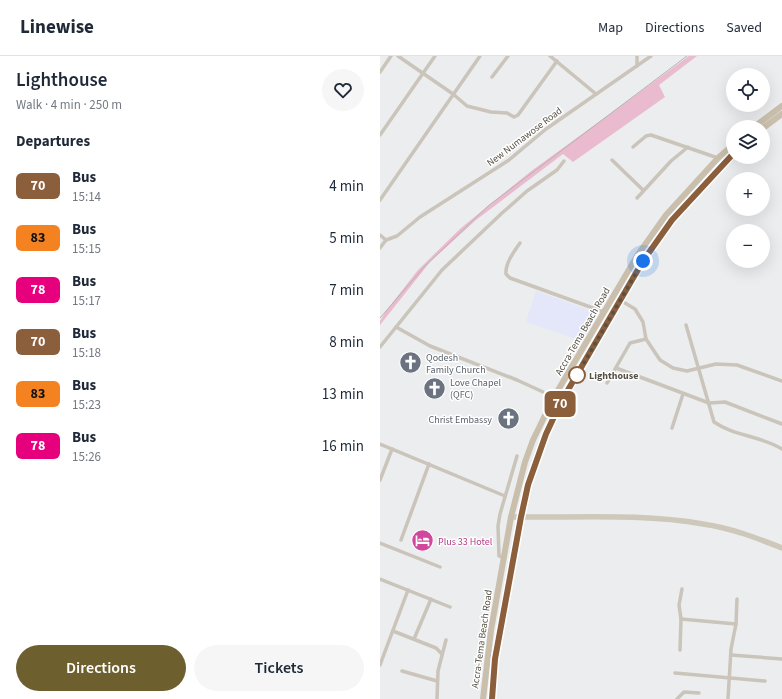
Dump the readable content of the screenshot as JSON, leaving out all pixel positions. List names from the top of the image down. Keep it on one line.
{"streets":{"main road":["Accra-Tema Beach Road"],"street":["New Numawose Road"]},"places":{"church":["Qodesh Family Church","Love Chapel (QFC)","Christ Embassy"],"other":["Lighthouse"],"hotel":["Plus 33 Hotel"]},"lines":["bus line 70"],"page":{"header":"Linewise","nav":["Map","Directions","Saved"],"heading":[["Lighthouse","Walk · 4 min · 250 m"],"Departures"],"on_map":"70","map_buttons":["+","−"],"list":[{"mark":"70","name":"Bus","note":"15:14","value":"4 min"},{"mark":"83","name":"Bus","note":"15:15","value":"5 min"},{"mark":"78","name":"Bus","note":"15:17","value":"7 min"},{"mark":"70","name":"Bus","note":"15:18","value":"8 min"},{"mark":"83","name":"Bus","note":"15:23","value":"13 min"},{"mark":"78","name":"Bus","note":"15:26","value":"16 min"}],"buttons":["Directions","Tickets"]}}
